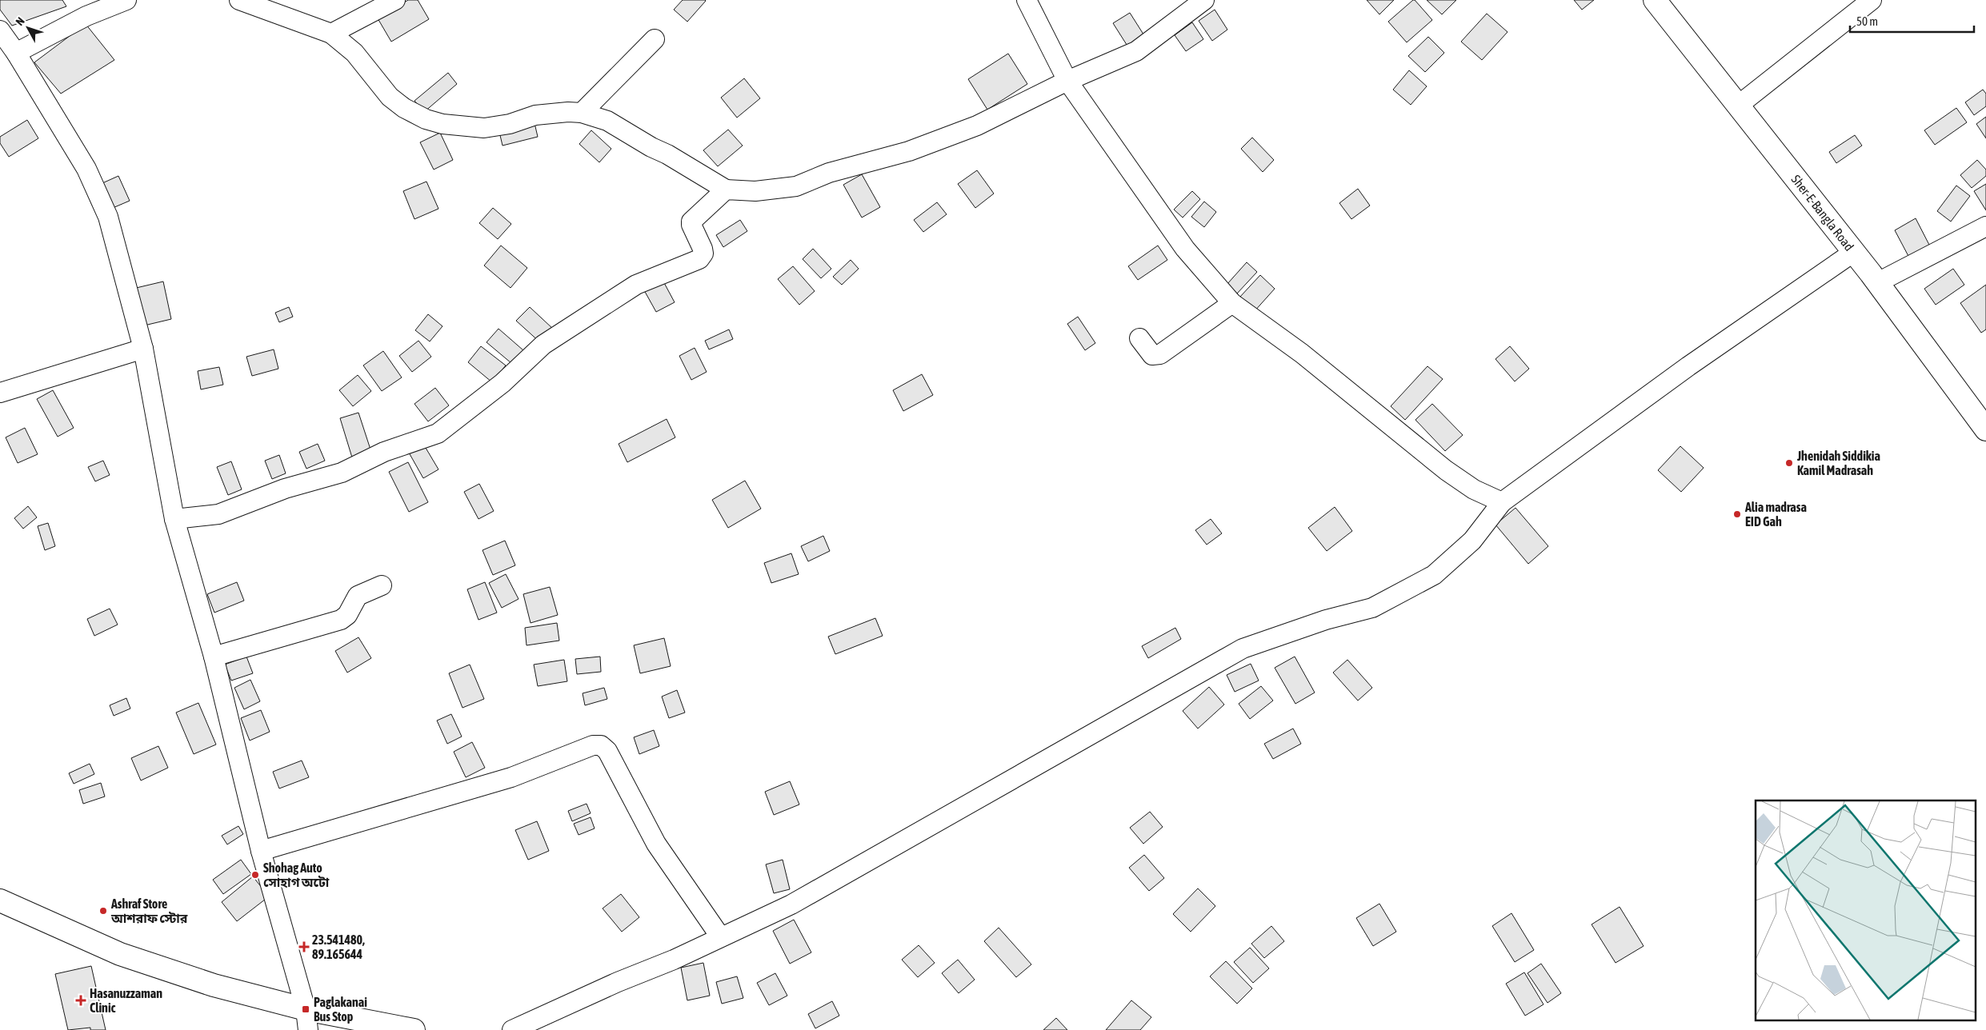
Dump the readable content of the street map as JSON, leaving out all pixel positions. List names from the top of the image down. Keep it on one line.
{"streets":{"highway":["Sher-E-Bangla Road"]},"places":{"other":["Jhenidah Siddikia Kamil Madrasah","Alia madrasa EID Gah","Shohag Auto সোহাগ অটো","Ashraf Store আশরাফ স্টোর"],"health":["23.541480, 89.165644","Hasanuzzaman Clinic"],"transit":["Paglakanai Bus Stop"]},"scale_bar":"50 m","north":"top left"}
